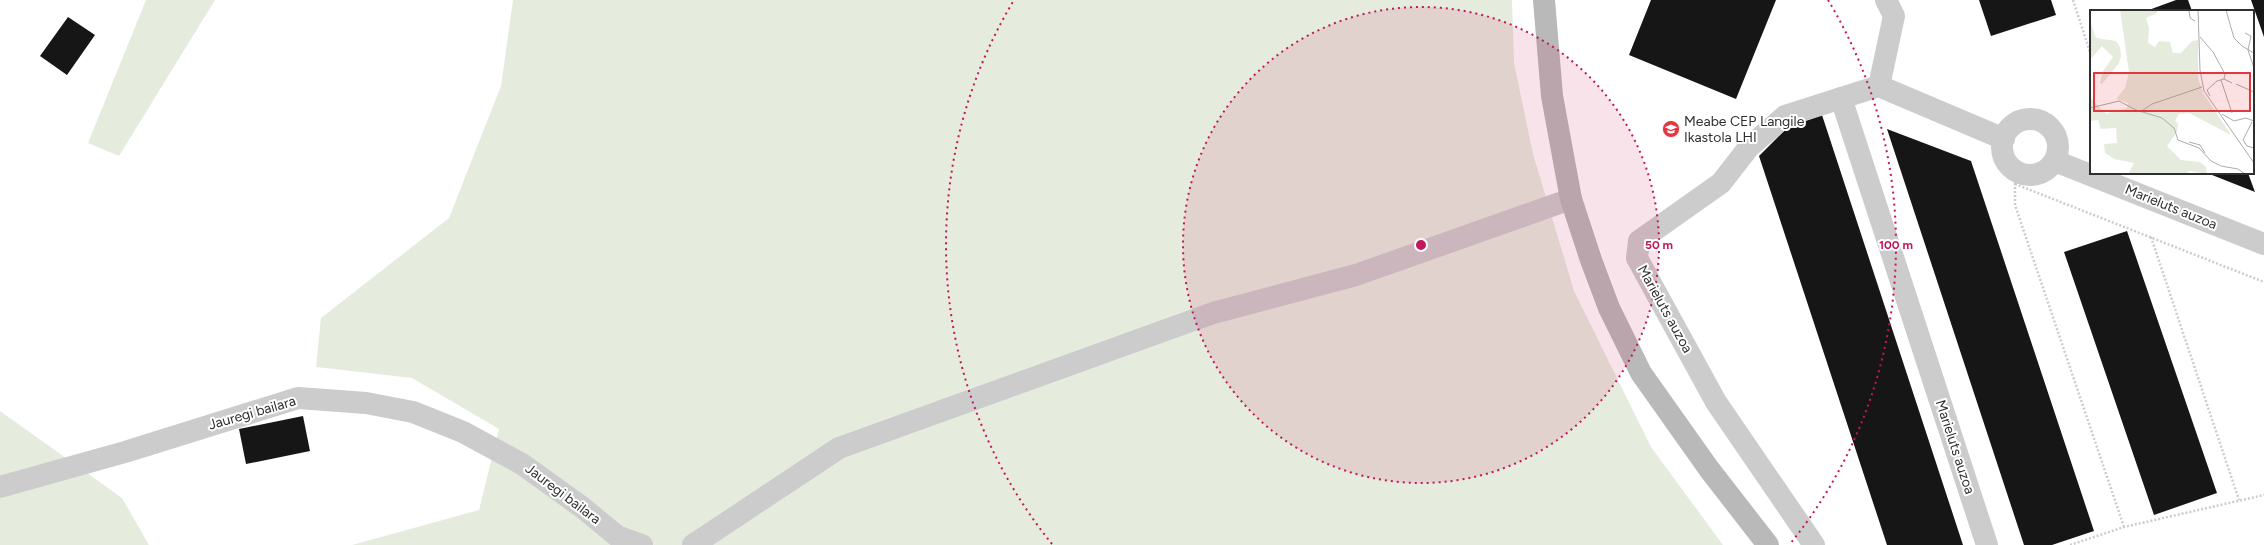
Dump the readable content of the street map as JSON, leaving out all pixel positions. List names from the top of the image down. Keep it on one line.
{"streets":{"street":["Marieluts auzoa","Jauregi bailara"]},"places":{"school or university":["Meabe CEP Langile Ikastola LHI"]},"rings":["50 m","100 m"]}
